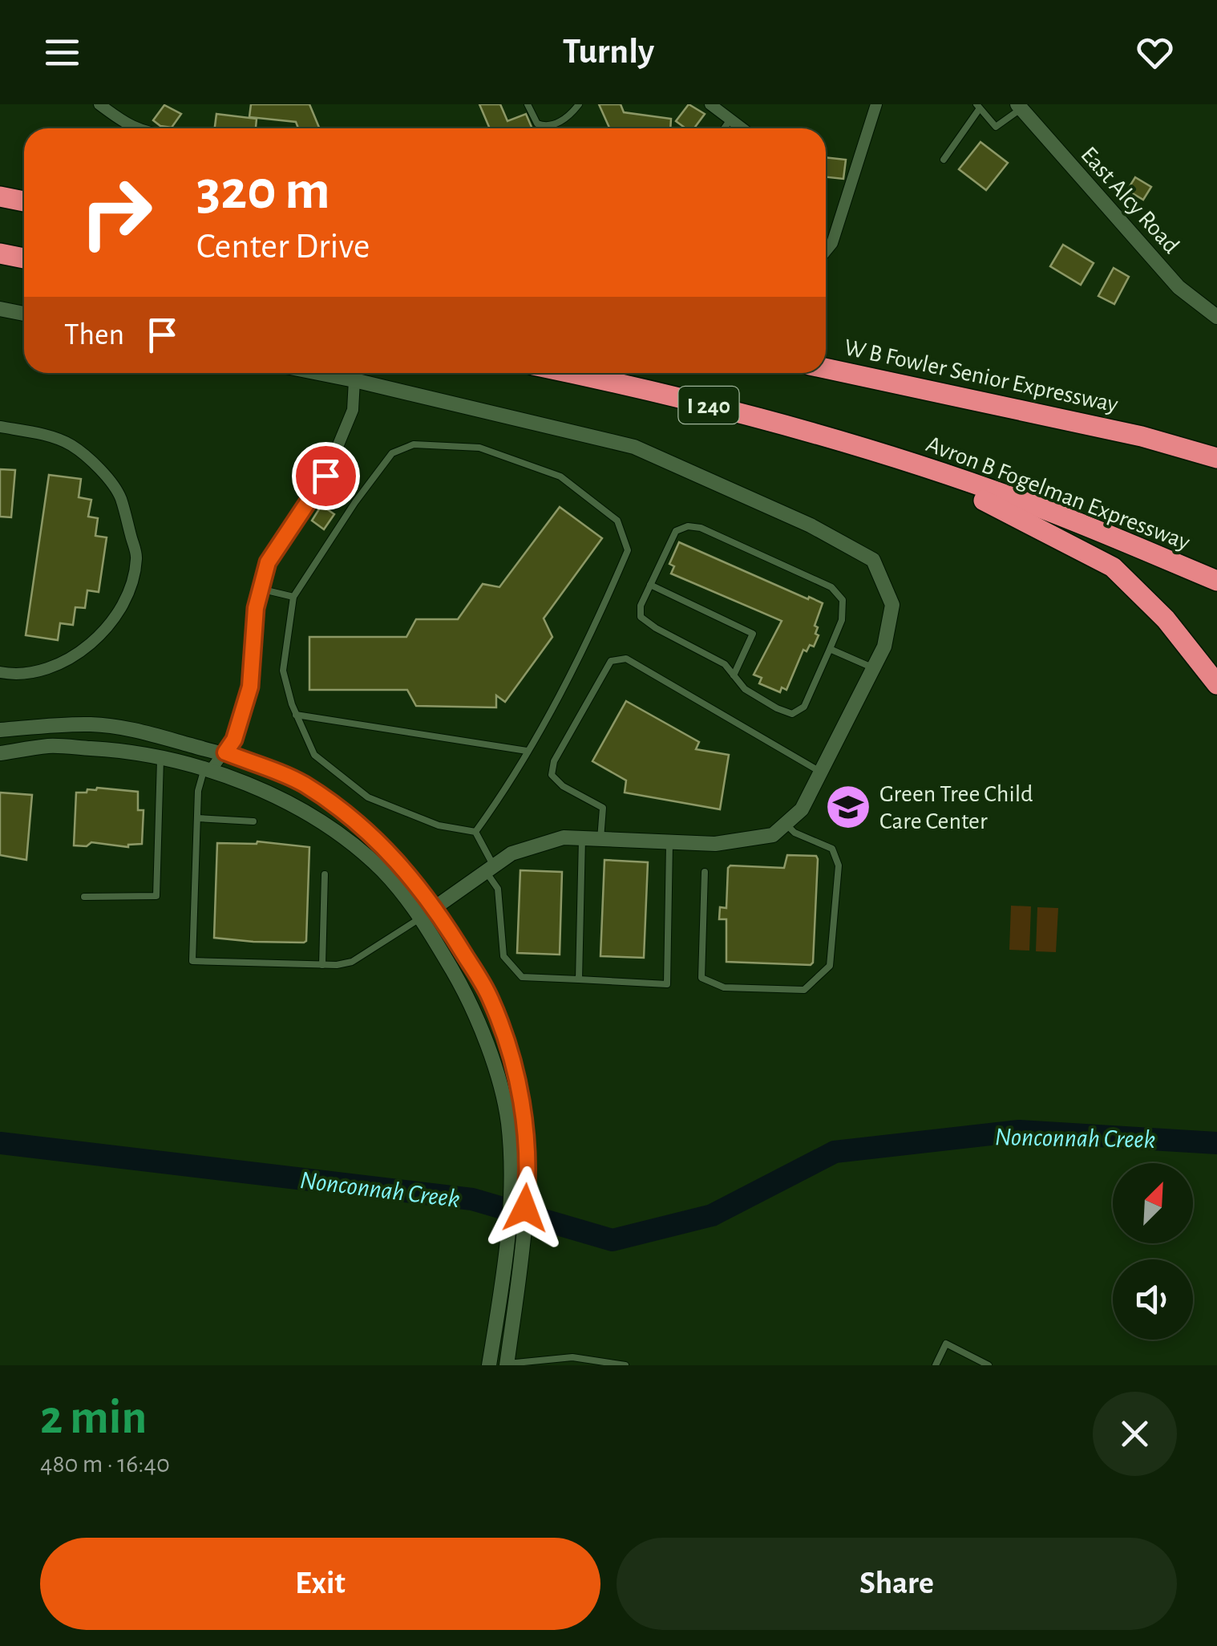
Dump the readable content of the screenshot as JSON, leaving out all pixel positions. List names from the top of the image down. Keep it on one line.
{"streets":{"highway":["W B Fowler Senior Expressway","I 240","Avron B Fogelman Expressway"],"street":["East Alcy Road"]},"crossings":[["I 240","Avron B Fogelman Expressway"]],"water":["Nonconnah Creek"],"places":{"school or university":["Green Tree Child Care Center"]},"north":"top right","page":{"header":"Turnly","turn":["320 m","Center Drive"],"then":"Then","heading":["2 min","480 m · 16:40"],"buttons":["Exit","Share"]}}
